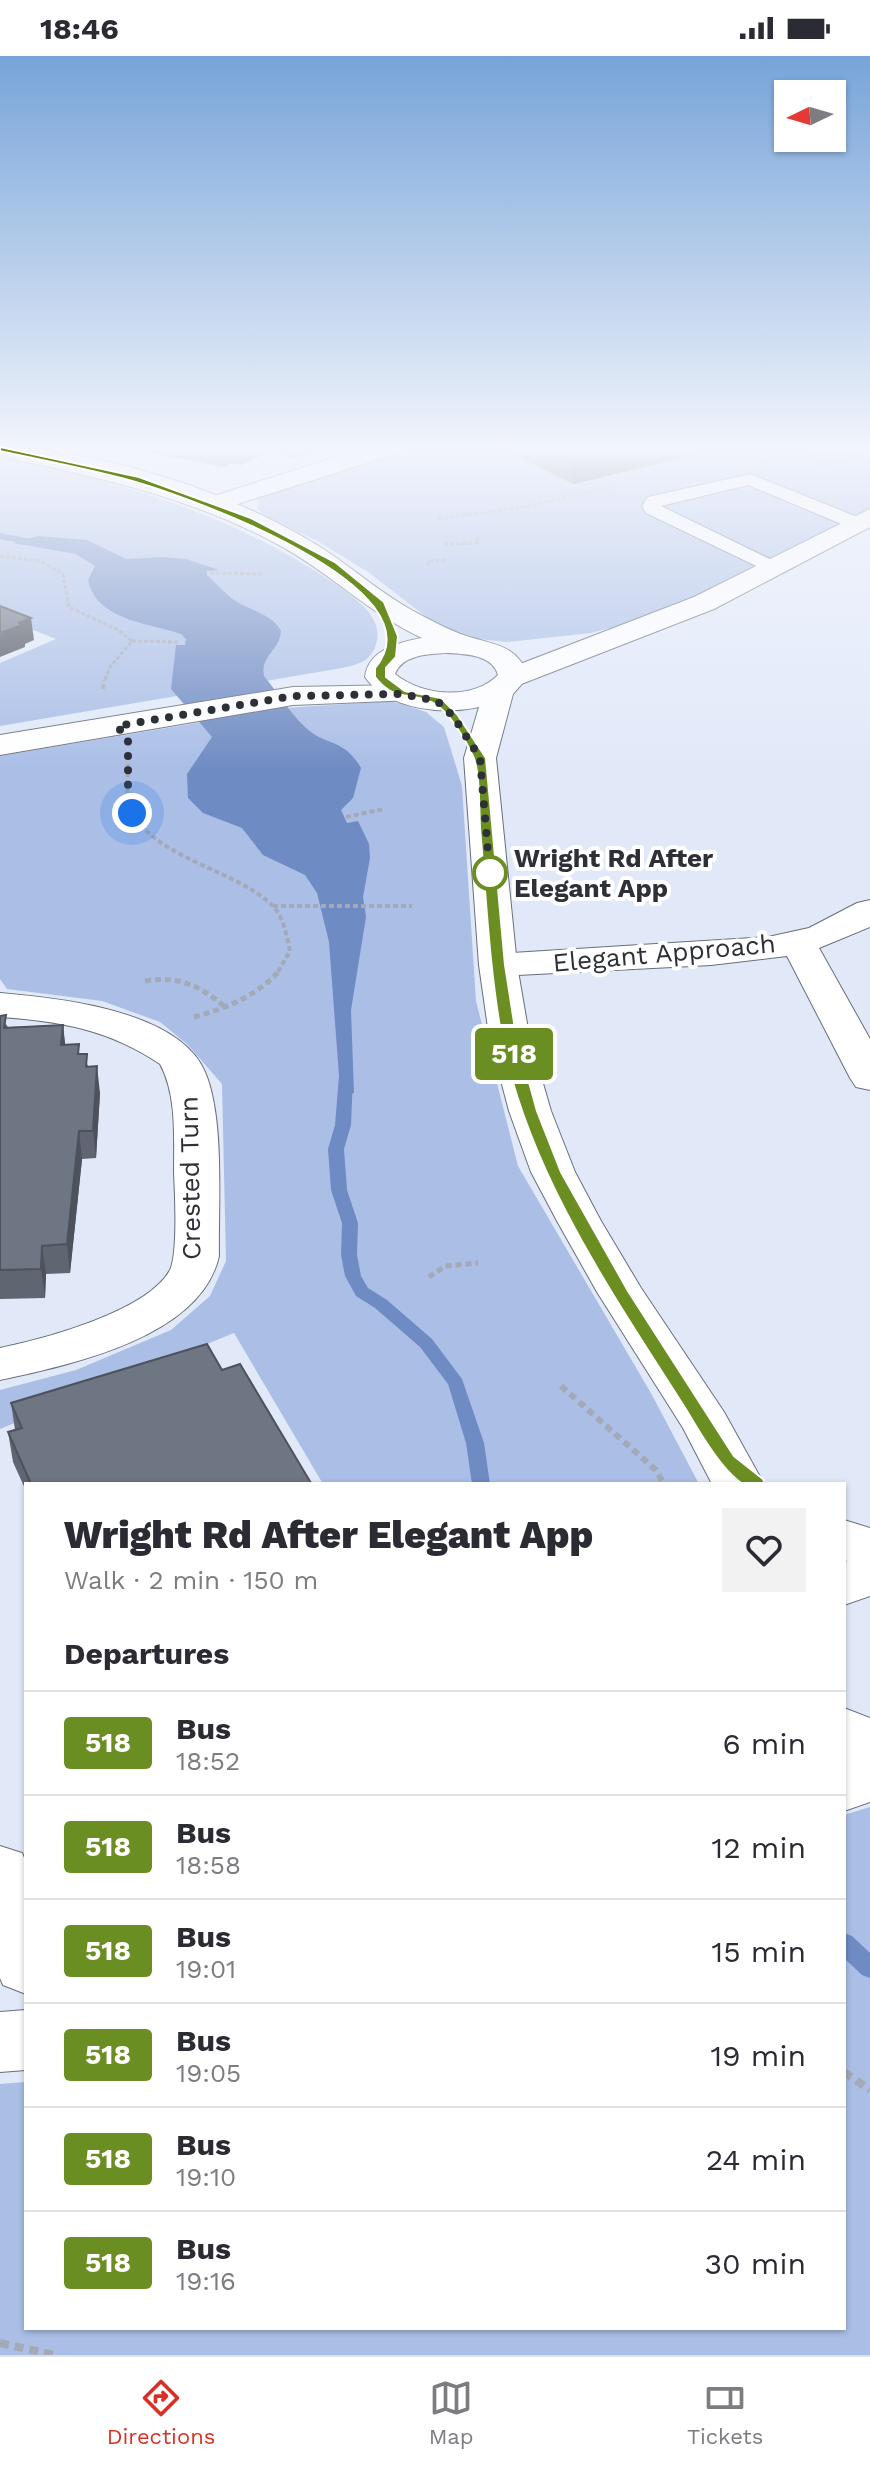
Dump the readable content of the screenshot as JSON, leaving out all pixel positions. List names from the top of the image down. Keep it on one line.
{"streets":{"street":["Elegant Approach","Crested Turn"]},"places":["Wright Rd After Elegant App"],"lines":["bus line 518"],"north":"left","page":{"status":"18:46","on_map":"518","heading":[["Wright Rd After Elegant App","Walk · 2 min · 150 m"],"Departures"],"list":[{"mark":"518","name":"Bus","note":"18:52","value":"6 min"},{"mark":"518","name":"Bus","note":"18:58","value":"12 min"},{"mark":"518","name":"Bus","note":"19:01","value":"15 min"},{"mark":"518","name":"Bus","note":"19:05","value":"19 min"},{"mark":"518","name":"Bus","note":"19:10","value":"24 min"},{"mark":"518","name":"Bus","note":"19:16","value":"30 min"}],"tabs":["Directions","Map","Tickets"]}}
